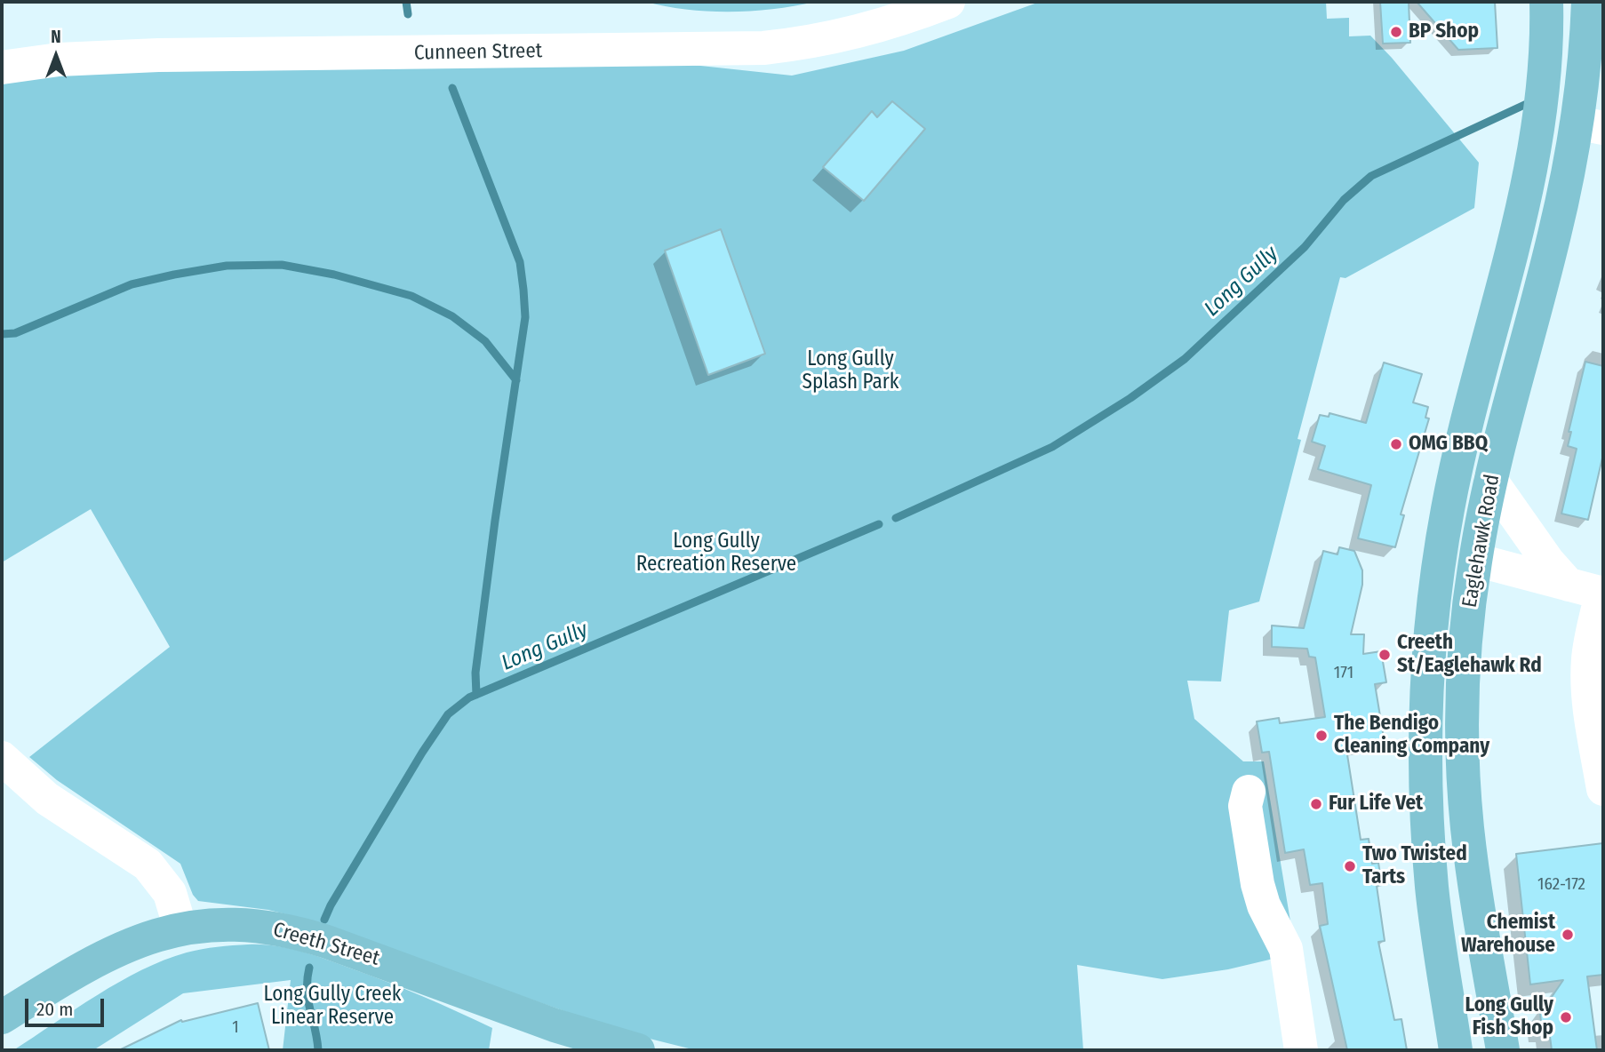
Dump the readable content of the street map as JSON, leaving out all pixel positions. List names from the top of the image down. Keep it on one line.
{"streets":{"main road":["Eaglehawk Road","Creeth Street"],"street":["Cunneen Street"]},"water":["Long Gully"],"parks":["Long Gully Splash Park","Long Gully Recreation Reserve","Long Gully Creek Linear Reserve"],"places":["BP Shop","OMG BBQ","Creeth St/Eaglehawk Rd","The Bendigo Cleaning Company","Fur Life Vet","Two Twisted Tarts","Chemist Warehouse","Long Gully Fish Shop"],"house_numbers":["171","162-172","1"],"scale_bar":"20 m","north":"top"}
